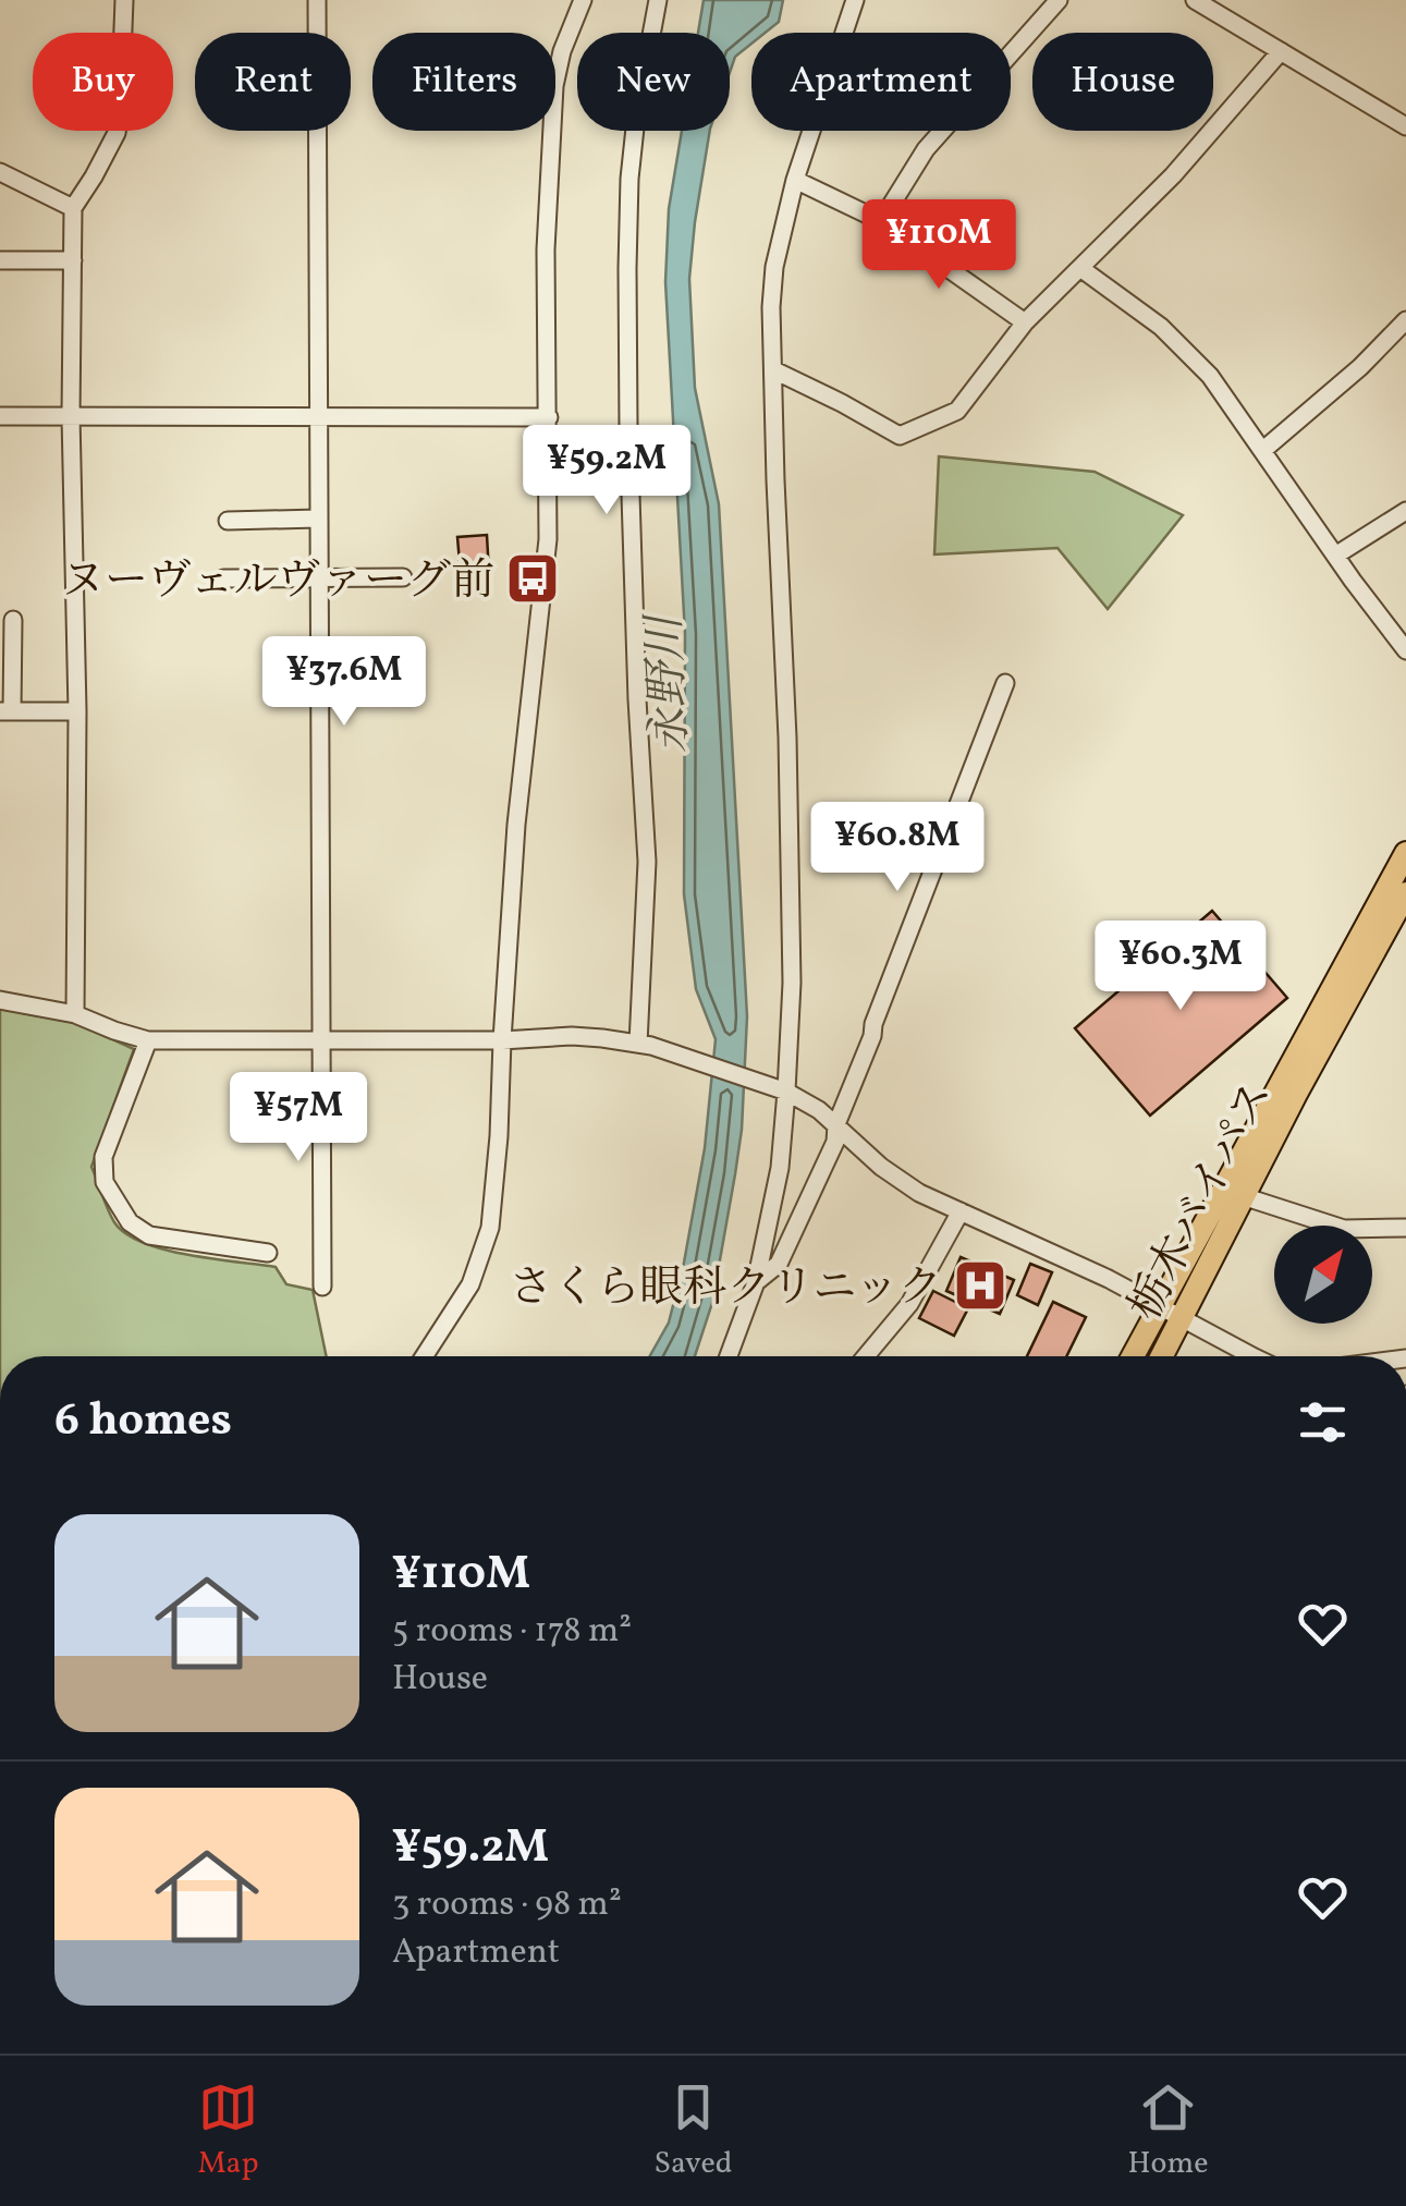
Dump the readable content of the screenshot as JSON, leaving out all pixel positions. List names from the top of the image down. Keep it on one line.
{"streets":{"main road":["栃木バイパス"]},"water":["永野川"],"places":{"bus stop":["ヌーヴェルヴァーグ前"],"hospital":["さくら眼科クリニック"]},"north":"top right","page":{"chip":["Buy","Rent","Filters","New","Apartment","House"],"price":["¥110M","¥59.2M","¥37.6M","¥60.8M","¥60.3M","¥57M"],"heading":"6 homes","list":[{"name":"¥110M","note":"5 rooms · 178 m² · House"},{"name":"¥59.2M","note":"3 rooms · 98 m² · Apartment"}],"tabs":["Map","Saved","Home"]}}
